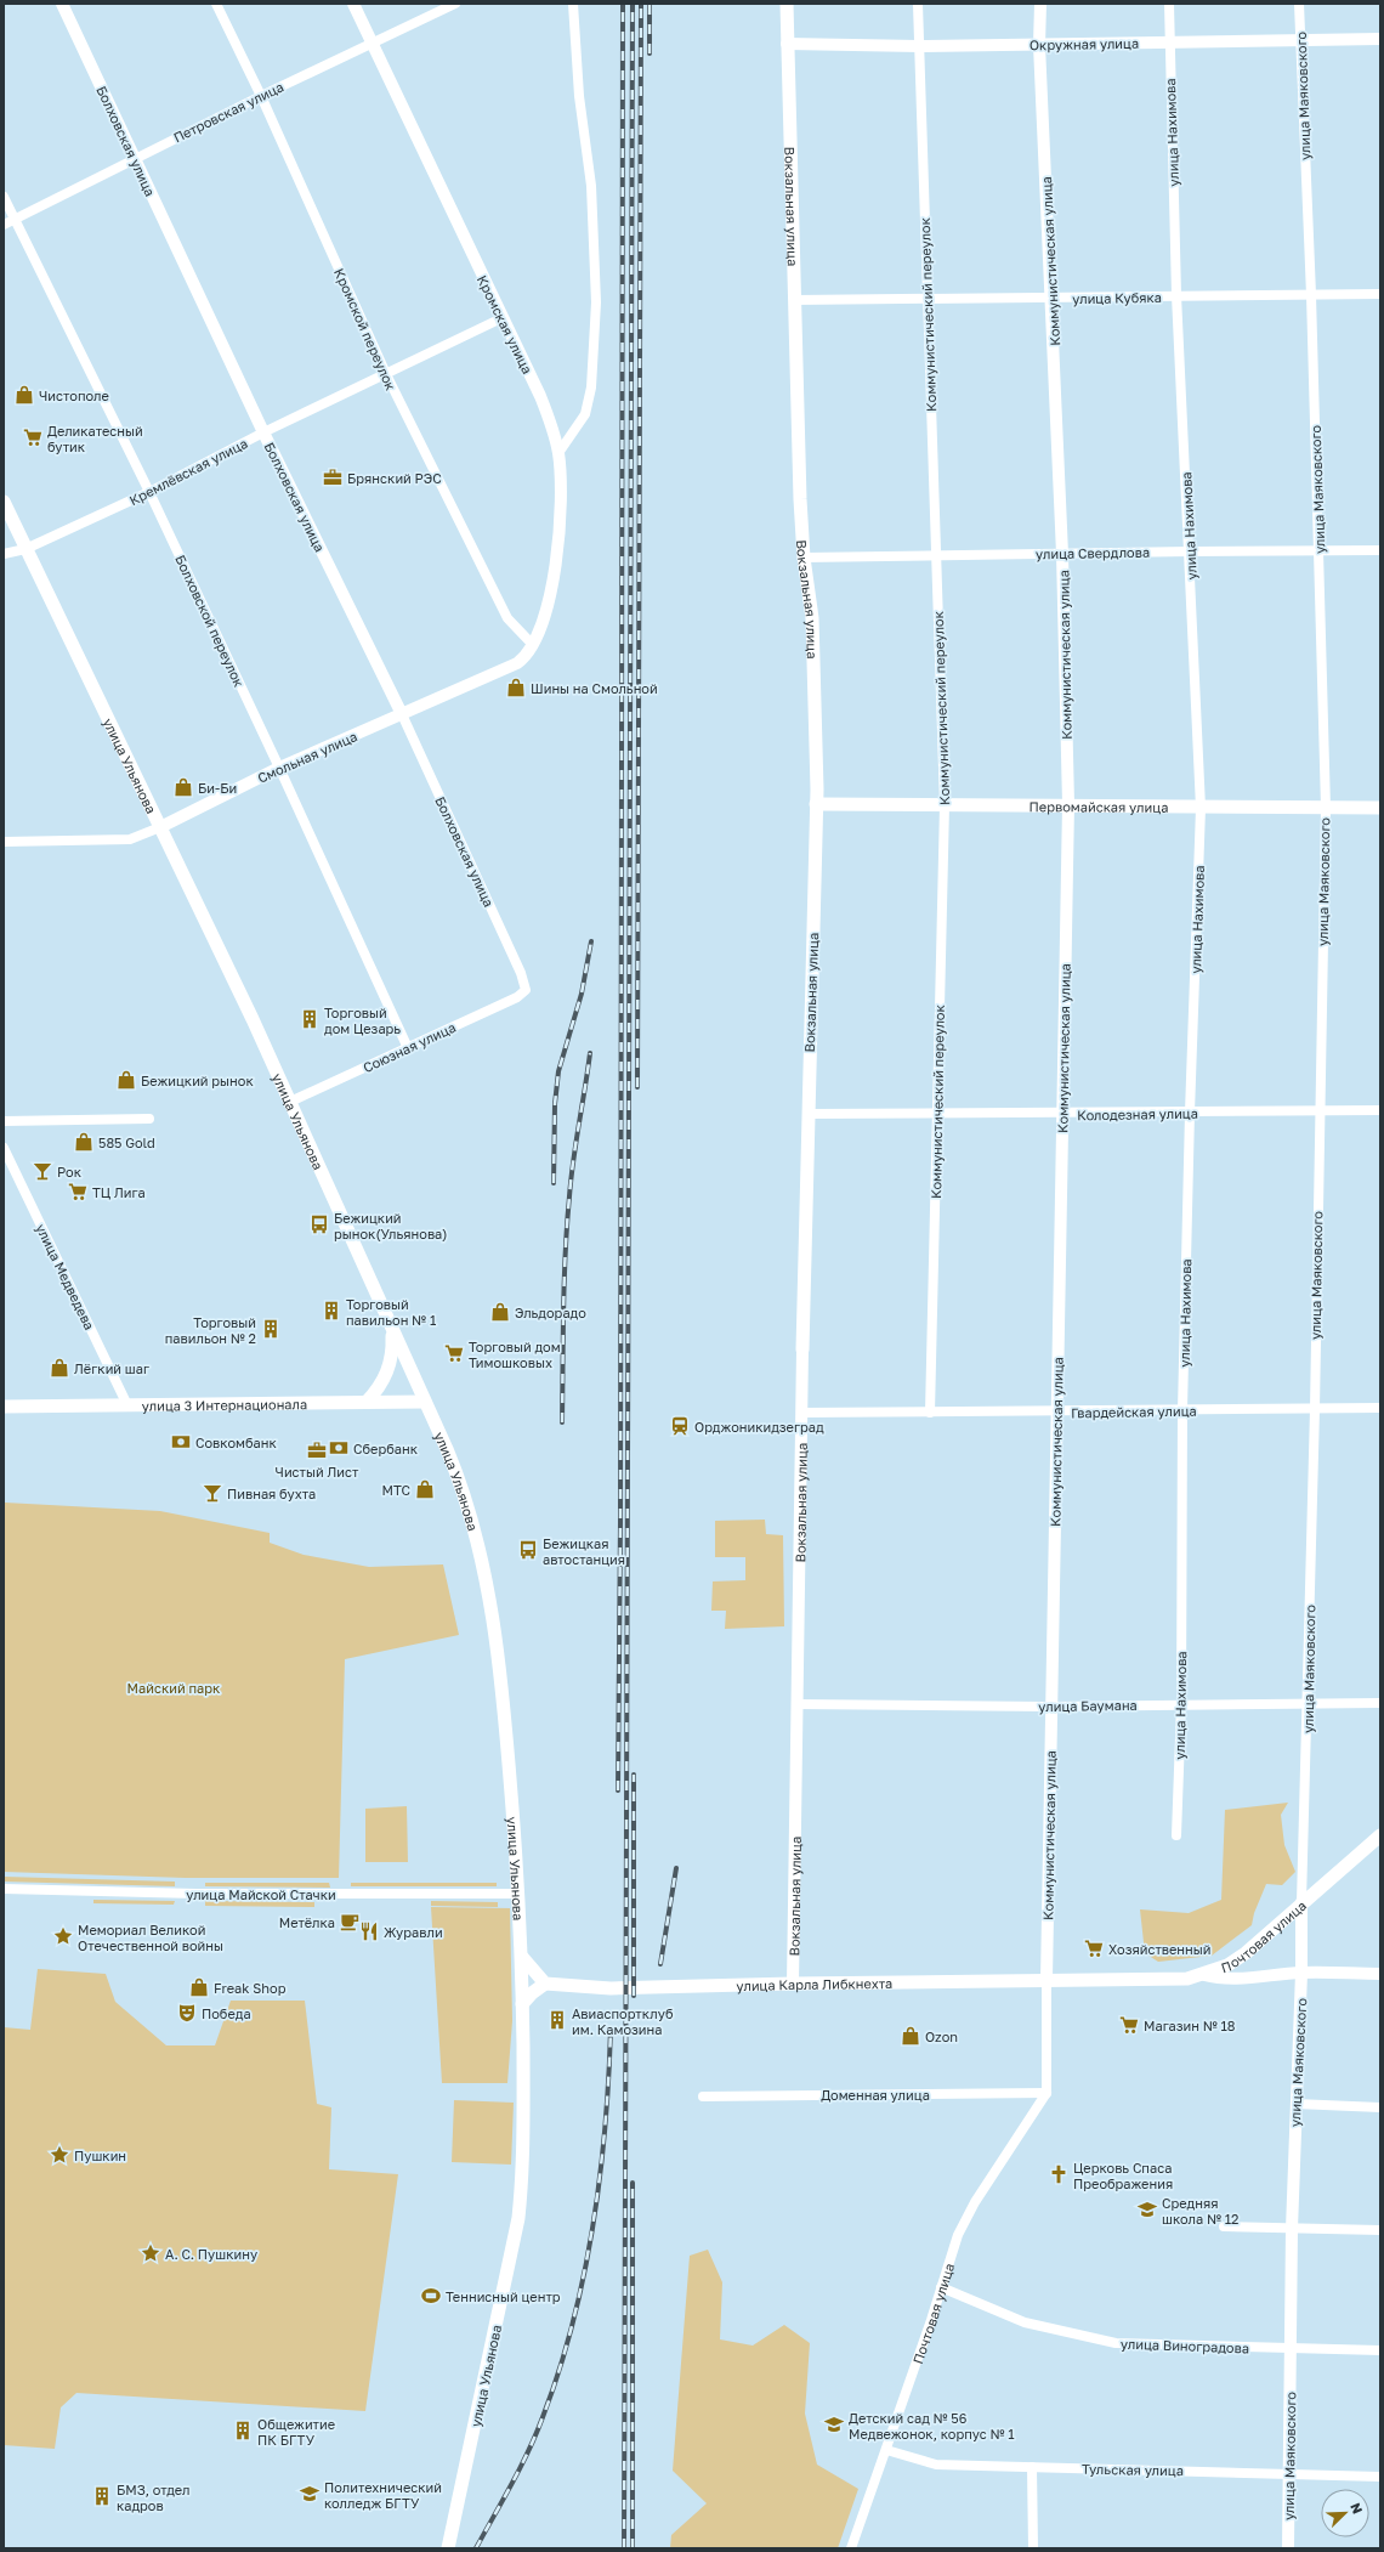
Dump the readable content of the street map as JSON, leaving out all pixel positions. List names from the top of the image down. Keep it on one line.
{"streets":{"main road":["Вокзальная улица","улица Ульянова","Первомайская улица","улица 3 Интернационала","Почтовая улица","улица Карла Либкнехта"],"street":["Окружная улица","улица Маяковского","Петровская улица","улица Нахимова","Болховская улица","Коммунистическая улица","улица Кубяка","Коммунистический переулок","Кромская улица","Кромской переулок","Кремлёвская улица","улица Свердлова","Болховской переулок","Смольная улица","Союзная улица","Колодезная улица","улица Медведева","Гвардейская улица","улица Баумана","улица Майской Стачки","Доменная улица","улица Виноградова","Тульская улица"]},"crossings":[["Окружная улица","улица Маяковского"],["Окружная улица","улица Нахимова"],["Окружная улица","Вокзальная улица"],["Окружная улица","Коммунистическая улица"],["Окружная улица","Коммунистический переулок"],["улица Маяковского","улица Кубяка"],["улица Маяковского","улица Свердлова"],["улица Маяковского","Первомайская улица"],["улица Маяковского","Колодезная улица"],["улица Маяковского","Гвардейская улица"],["улица Маяковского","улица Баумана"],["улица Маяковского","Почтовая улица"],["улица Маяковского","улица Виноградова"],["улица Маяковского","Тульская улица"],["Петровская улица","Болховская улица"],["Петровская улица","Кромская улица"],["Петровская улица","Кромской переулок"],["Петровская улица","Болховской переулок"],["улица Нахимова","улица Кубяка"],["улица Нахимова","улица Свердлова"],["улица Нахимова","Первомайская улица"],["улица Нахимова","Колодезная улица"],["улица Нахимова","Гвардейская улица"],["улица Нахимова","улица Баумана"],["Болховская улица","Кремлёвская улица"],["Болховская улица","Смольная улица"],["Болховская улица","Союзная улица"],["Вокзальная улица","улица Кубяка"],["Вокзальная улица","улица Свердлова"],["Вокзальная улица","Первомайская улица"],["Вокзальная улица","Колодезная улица"],["Вокзальная улица","Гвардейская улица"],["Вокзальная улица","улица Баумана"],["Вокзальная улица","улица Карла Либкнехта"],["Коммунистическая улица","улица Кубяка"],["Коммунистическая улица","улица Свердлова"],["Коммунистическая улица","Первомайская улица"],["Коммунистическая улица","Колодезная улица"],["Коммунистическая улица","Гвардейская улица"],["Коммунистическая улица","улица Баумана"],["Коммунистическая улица","Почтовая улица"],["Коммунистическая улица","улица Карла Либкнехта"],["Коммунистическая улица","Доменная улица"],["улица Кубяка","Коммунистический переулок"],["Коммунистический переулок","улица Свердлова"],["Коммунистический переулок","Первомайская улица"],["Коммунистический переулок","Колодезная улица"],["Коммунистический переулок","Гвардейская улица"],["Кромская улица","Кромской переулок"],["Кромская улица","Кремлёвская улица"],["Кромская улица","Смольная улица"],["Кромской переулок","Кремлёвская улица"],["Кремлёвская улица","Болховской переулок"],["Кремлёвская улица","улица Ульянова"],["Болховской переулок","Смольная улица"],["Болховской переулок","Союзная улица"],["Смольная улица","улица Ульянова"],["улица Ульянова","Союзная улица"],["улица Ульянова","улица 3 Интернационала"],["улица Ульянова","улица Майской Стачки"],["улица Медведева","улица 3 Интернационала"],["Почтовая улица","улица Карла Либкнехта"],["Почтовая улица","Доменная улица"],["Почтовая улица","улица Виноградова"],["Почтовая улица","Тульская улица"]],"parks":["Майский парк"],"places":{"shop":["Чистополе","Шины на Смольной","Би-Би","Бежицкий рынок","585 Gold","Эльдорадо","Лёгкий шаг","МТС","Freak Shop","Ozon"],"supermarket":["Деликатесный бутик","ТЦ Лига","Торговый дом Тимошковых","Хозяйственный","Магазин № 18"],"office":["Брянский РЭС","Чистый Лист"],"building":["Торговый дом Цезарь","Торговый павильон № 1","Торговый павильон № 2","Авиаспортклуб им. Камозина","Общежитие ПК БГТУ","БМЗ, отдел кадров"],"bar":["Рок","Пивная бухта"],"bus stop":["Бежицкий рынок(Ульянова)","Бежицкая автостанция"],"station":["Орджоникидзеград"],"bank":["Совкомбанк","Сбербанк"],"cafe":["Метёлка"],"restaurant":["Журавли"],"place":["Мемориал Великой Отечественной войны","Пушкин","А. С. Пушкину"],"theatre":["Победа"],"church":["Церковь Спаса Преображения"],"school or university":["Средняя школа № 12","Детский сад № 56 Медвежонок, корпус № 1","Политехнический колледж БГТУ"],"sports":["Теннисный центр"]},"north":"top right"}
